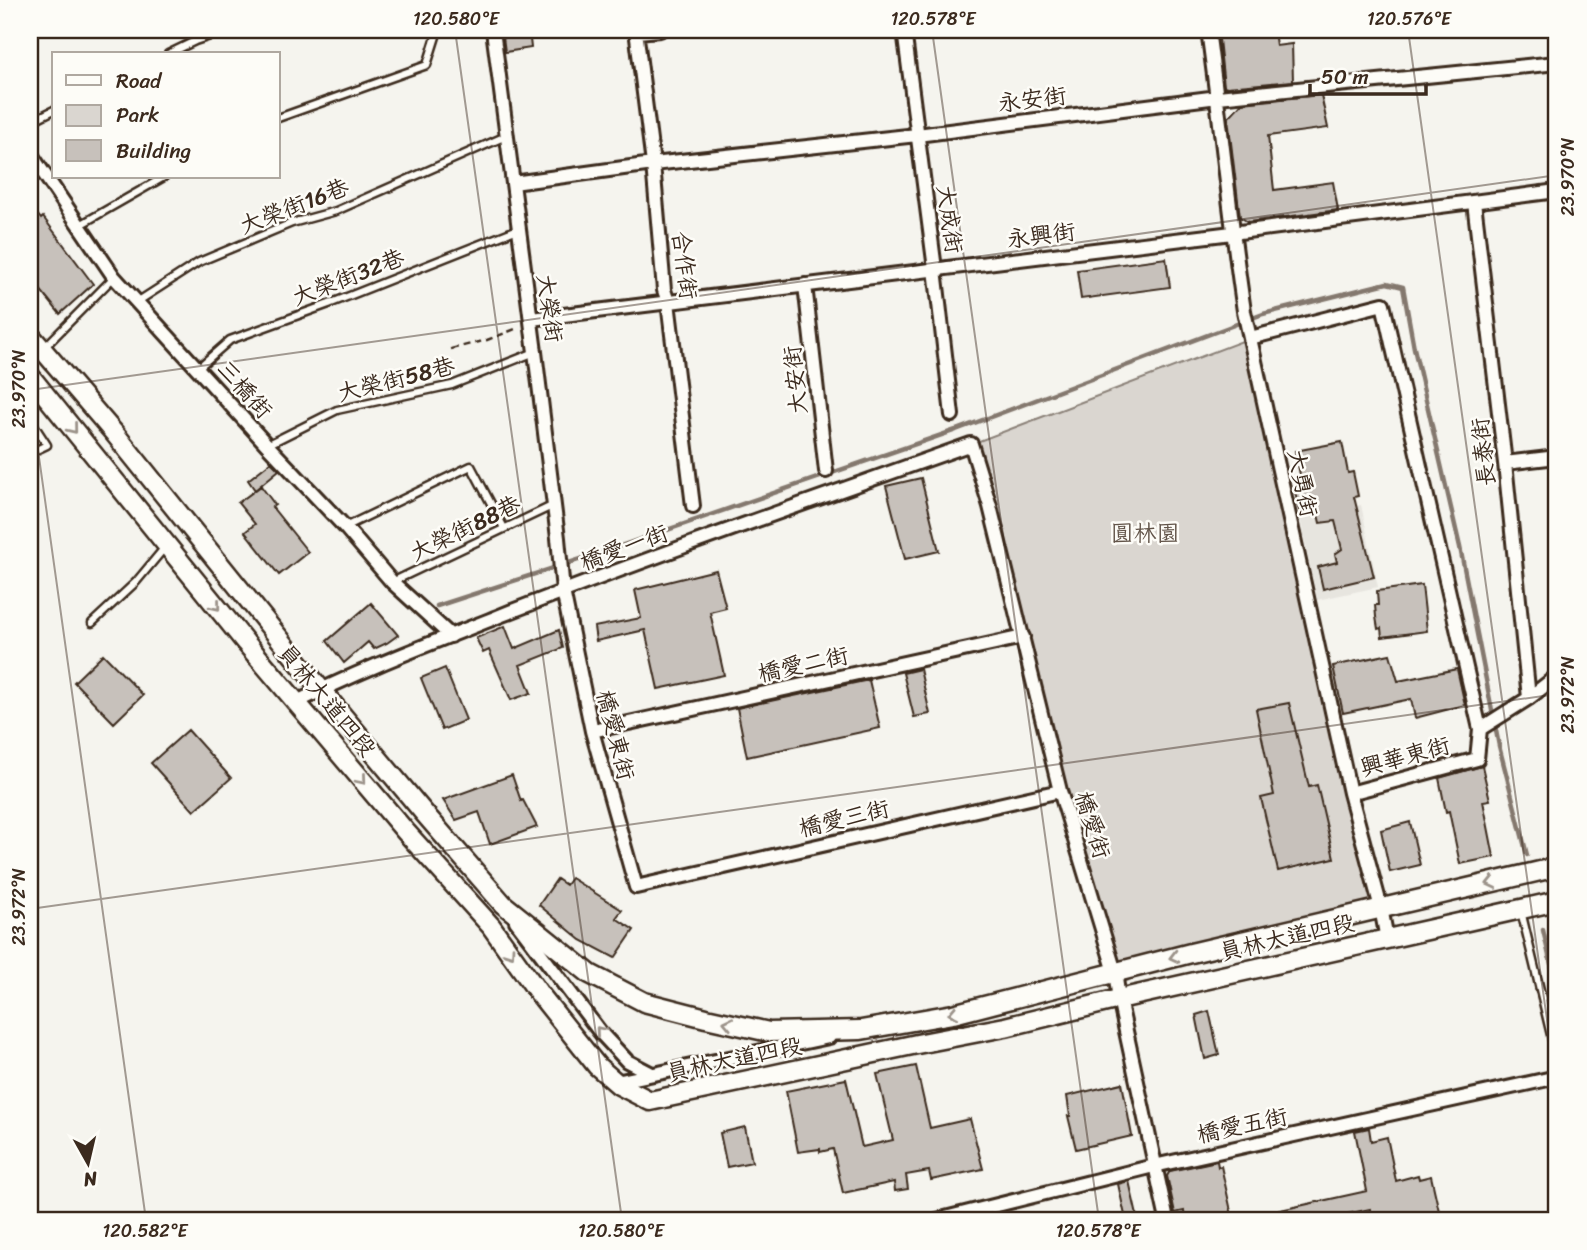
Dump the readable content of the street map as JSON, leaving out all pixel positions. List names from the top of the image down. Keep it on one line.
{"streets":{"main road":["員林大道四段"],"street":["永安街","大成街","永興街","合作街","大榮街","大安街","三橋街","長泰街","大勇街","橋愛一街","橋愛二街","橋愛東街","興華東街","橋愛三街","橋愛街","橋愛五街"],"lane":["大榮街16巷","大榮街32巷","大榮街58巷","大榮街88巷"]},"crossings":[["永安街","大成街"],["永安街","合作街"],["永安街","大榮街"],["永安街","大勇街"],["大榮街16巷","大榮街"],["大榮街16巷","三橋街"],["大成街","永興街"],["永興街","合作街"],["永興街","大榮街"],["永興街","大安街"],["永興街","長泰街"],["永興街","大勇街"],["大榮街32巷","大榮街"],["大榮街32巷","三橋街"],["大榮街","大榮街58巷"],["大榮街","大榮街88巷"],["大榮街","橋愛一街"],["大榮街","橋愛東街"],["大榮街58巷","三橋街"],["三橋街","大榮街88巷"],["三橋街","橋愛一街"],["大勇街","員林大道四段"],["大勇街","興華東街"],["橋愛一街","員林大道四段"],["橋愛一街","橋愛東街"],["橋愛一街","橋愛街"],["橋愛二街","橋愛東街"],["橋愛二街","橋愛街"],["員林大道四段","橋愛街"],["橋愛東街","橋愛三街"],["橋愛三街","橋愛街"],["橋愛街","橋愛五街"]],"parks":["圓林園"],"legend":["Road","Park","Building"],"scale_bar":"50 m","north":"bottom","coordinates":["120.580°E","120.578°E","120.576°E","23.970°N","23.972°N","120.582°E"]}
